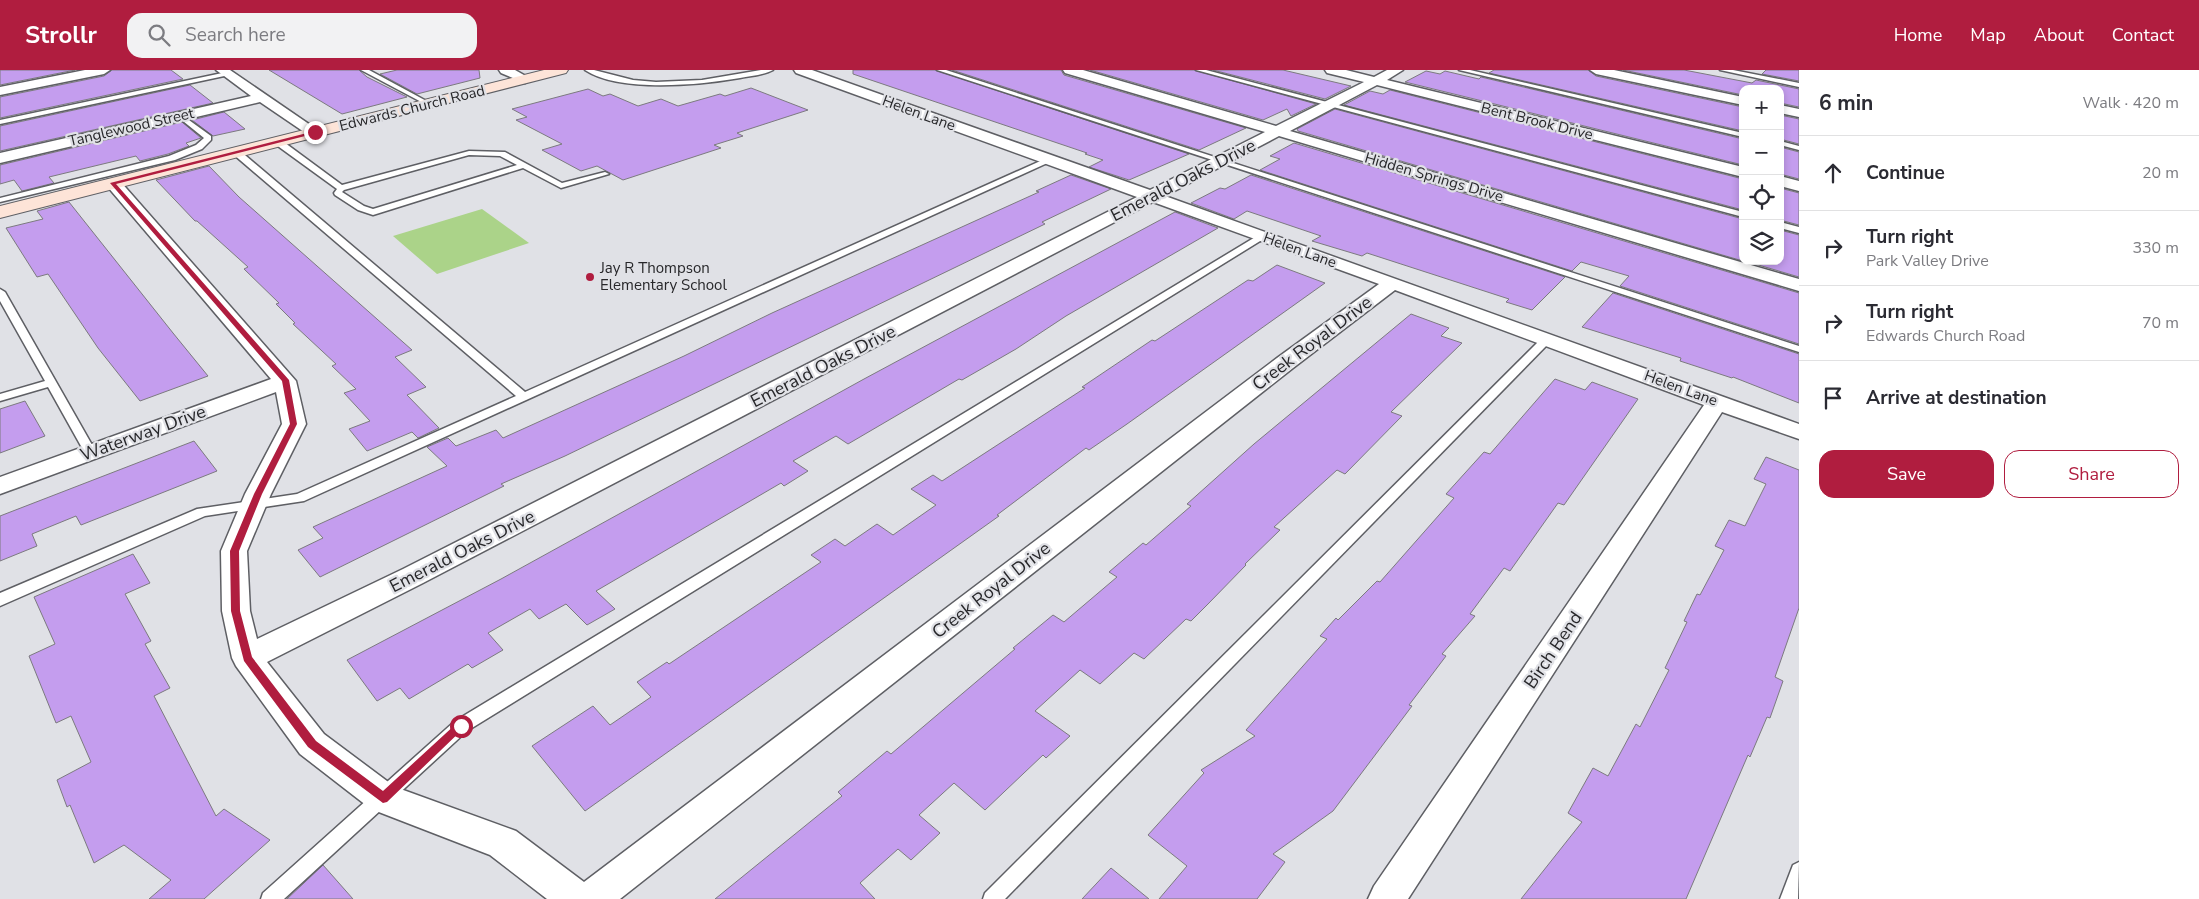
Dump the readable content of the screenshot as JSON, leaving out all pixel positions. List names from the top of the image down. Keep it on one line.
{"streets":{"street":["Edwards Church Road","Helen Lane","Bent Brook Drive","Tanglewood Street","Hidden Springs Drive","Emerald Oaks Drive","Creek Royal Drive","Waterway Drive","Birch Bend"]},"crossings":[["Helen Lane","Emerald Oaks Drive"],["Helen Lane","Creek Royal Drive"],["Helen Lane","Birch Bend"],["Bent Brook Drive","Emerald Oaks Drive"],["Hidden Springs Drive","Emerald Oaks Drive"]],"places":["Jay R Thompson Elementary School"],"page":{"header":"Strollr","search":"Search here","nav":["Home","Map","About","Contact"],"heading":["6 min","Walk · 420 m"],"map_buttons":["+","−"],"list":[["Continue","20 m"],["Turn right","Park Valley Drive","330 m"],["Turn right","Edwards Church Road","70 m"],"Arrive at destination"],"buttons":["Save","Share"]}}
